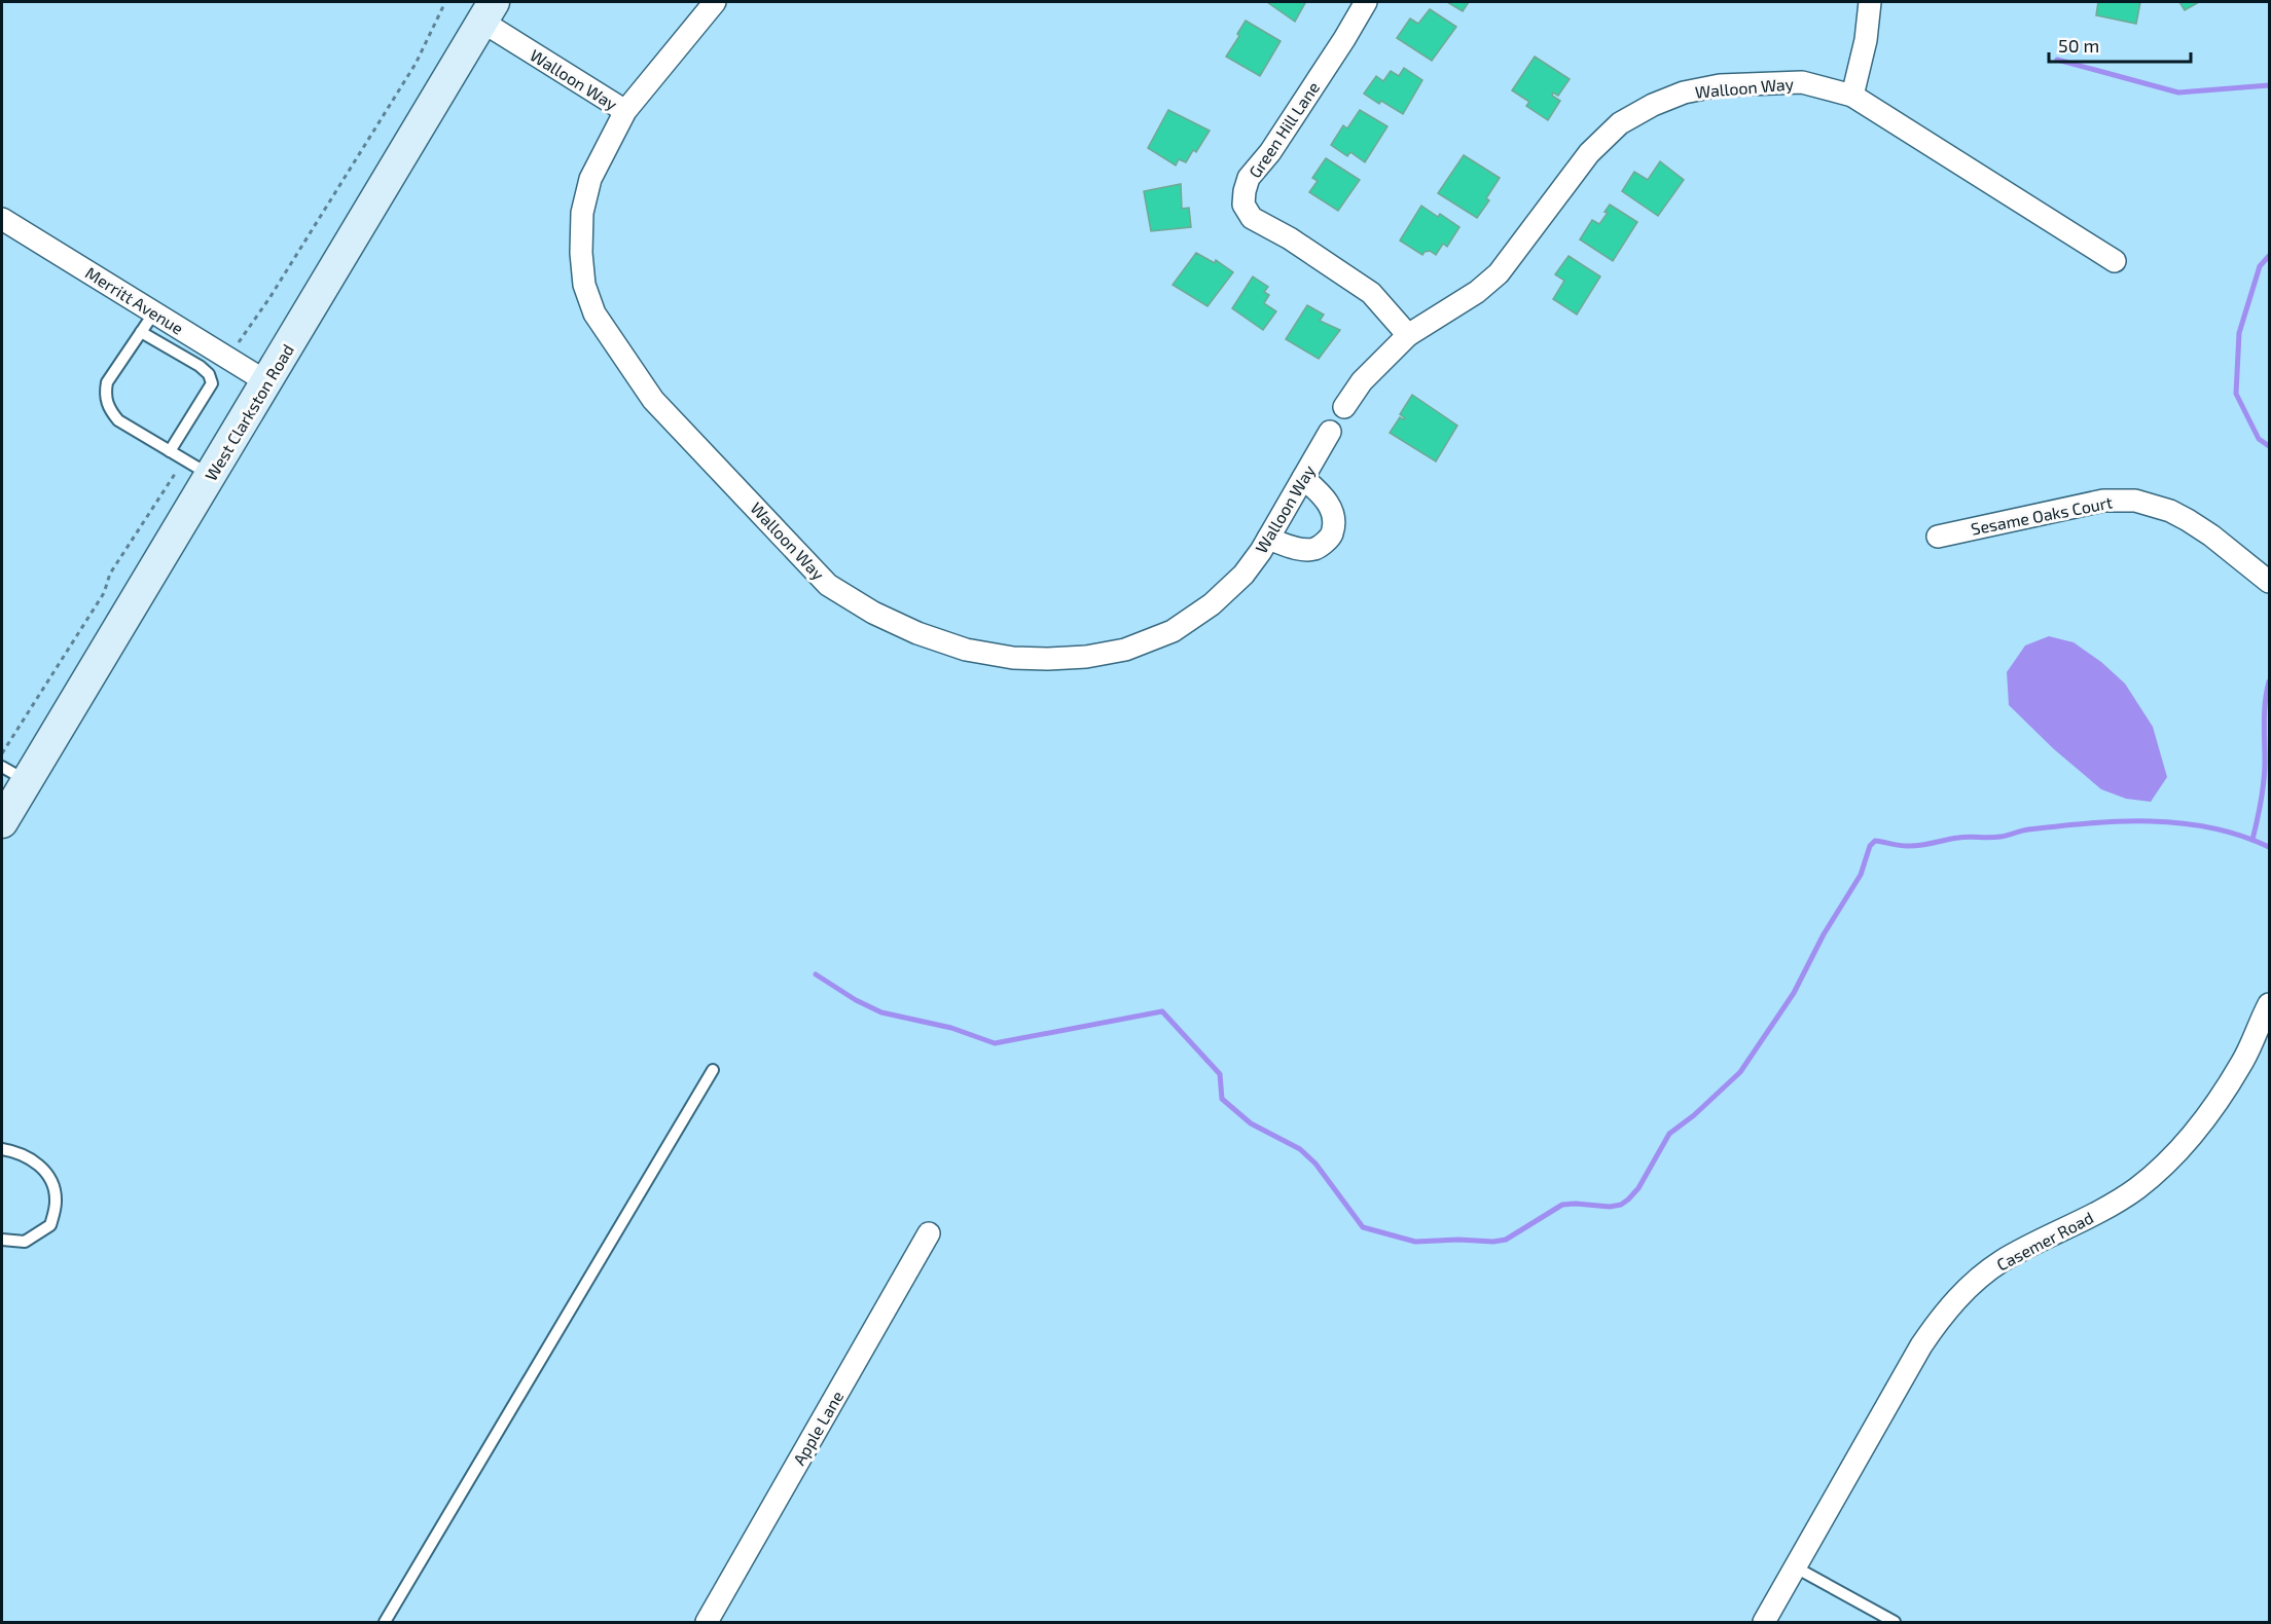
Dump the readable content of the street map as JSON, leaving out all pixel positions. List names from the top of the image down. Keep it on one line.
{"streets":{"main road":["West Clarkston Road"],"street":["Walloon Way","Green Hill Lane","Merritt Avenue","Sesame Oaks Court","Casemer Road","Apple Lane"]},"crossings":[["Walloon Way","Green Hill Lane"],["Walloon Way","West Clarkston Road"],["Merritt Avenue","West Clarkston Road"]],"scale_bar":"50 m"}
